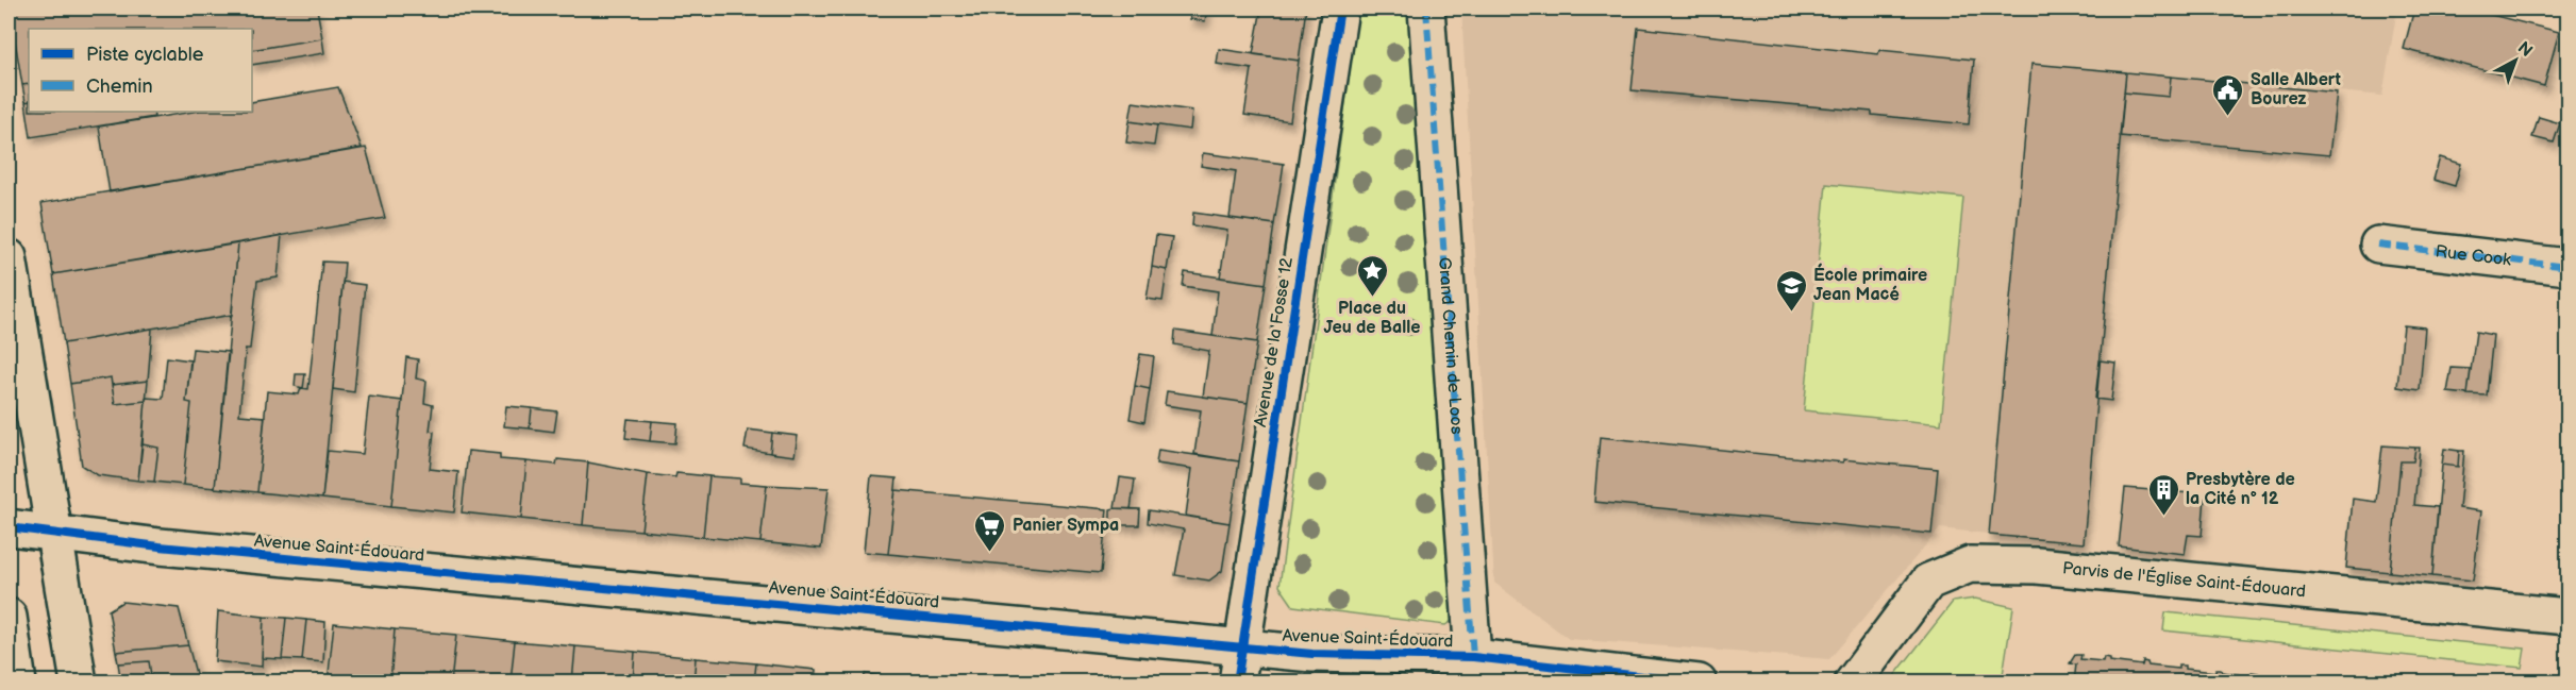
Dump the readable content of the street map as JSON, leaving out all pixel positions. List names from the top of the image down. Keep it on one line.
{"streets":{"street":["Rue Cook","Avenue de la Fosse 12","Grand Chemin de Loos","Avenue Saint-Édouard","Parvis de l'Église Saint-Édouard"]},"crossings":[["Avenue de la Fosse 12","Avenue Saint-Édouard"],["Grand Chemin de Loos","Avenue Saint-Édouard"]],"places":{"public building":["Salle Albert Bourez"],"place":["Place du Jeu de Balle"],"school or university":["École primaire Jean Macé"],"building":["Presbytère de la Cité n° 12"],"supermarket":["Panier Sympa"]},"legend":["Piste cyclable","Chemin"],"north":"top right"}
